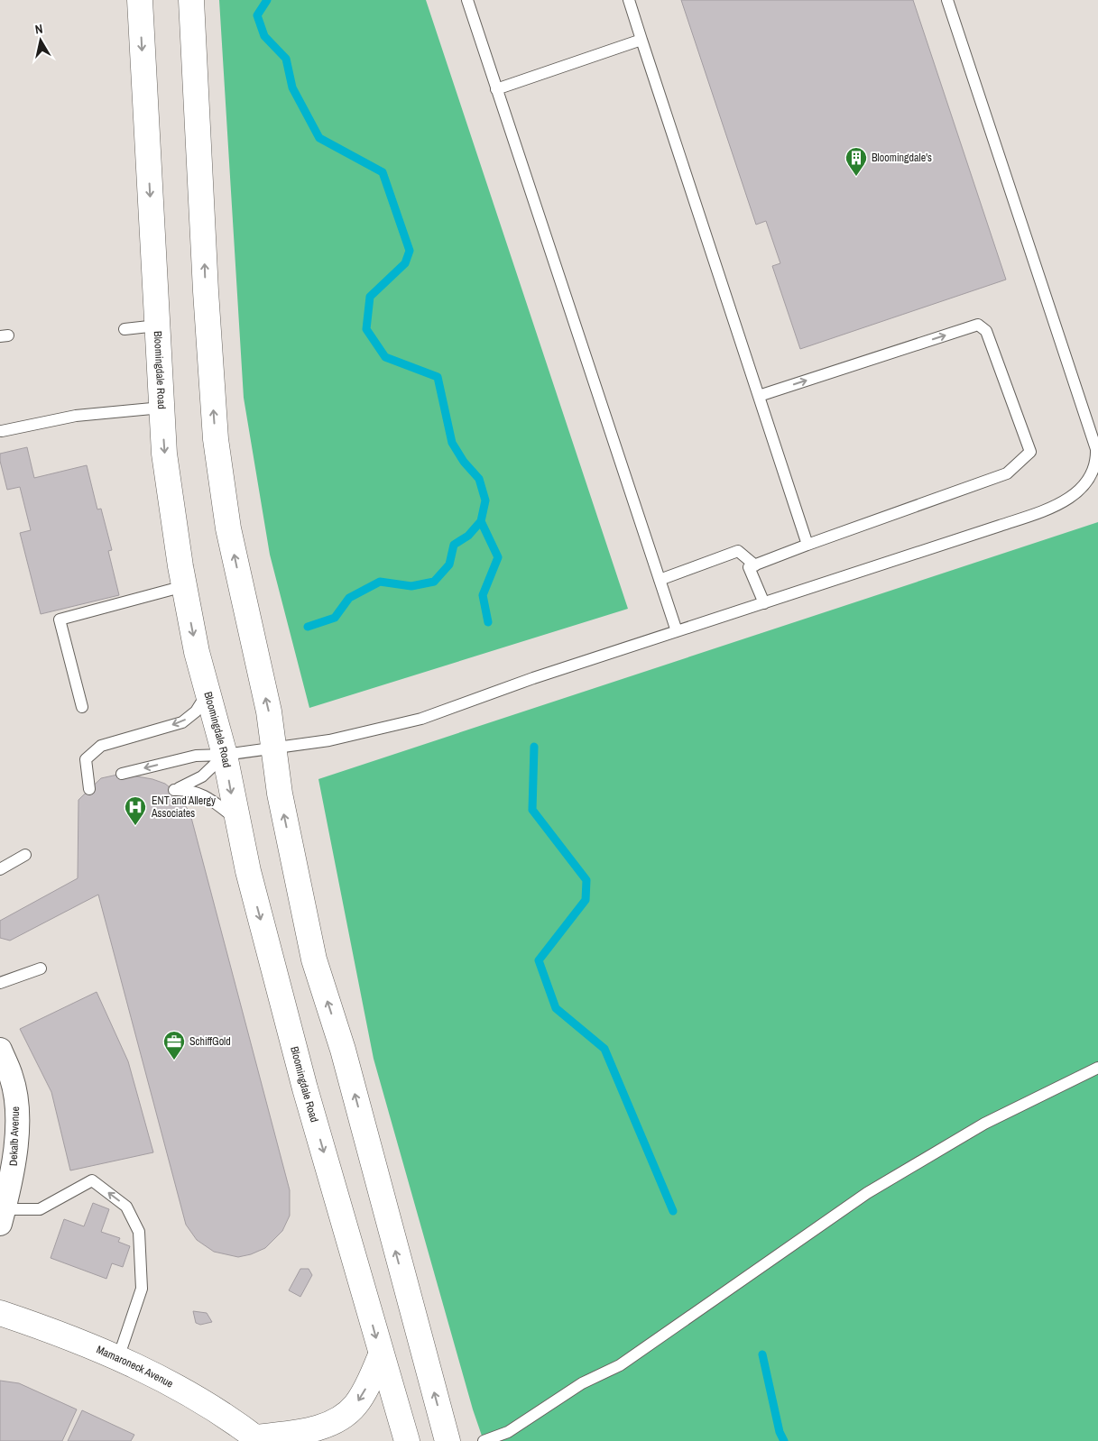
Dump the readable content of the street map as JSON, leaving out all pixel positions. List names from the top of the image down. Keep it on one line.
{"streets":{"main road":["Bloomingdale Road","Mamaroneck Avenue"],"street":["Dekalb Avenue"]},"places":{"building":["Bloomingdale's"],"hospital":["ENT and Allergy Associates"],"office":["SchiffGold"]},"north":"top"}
